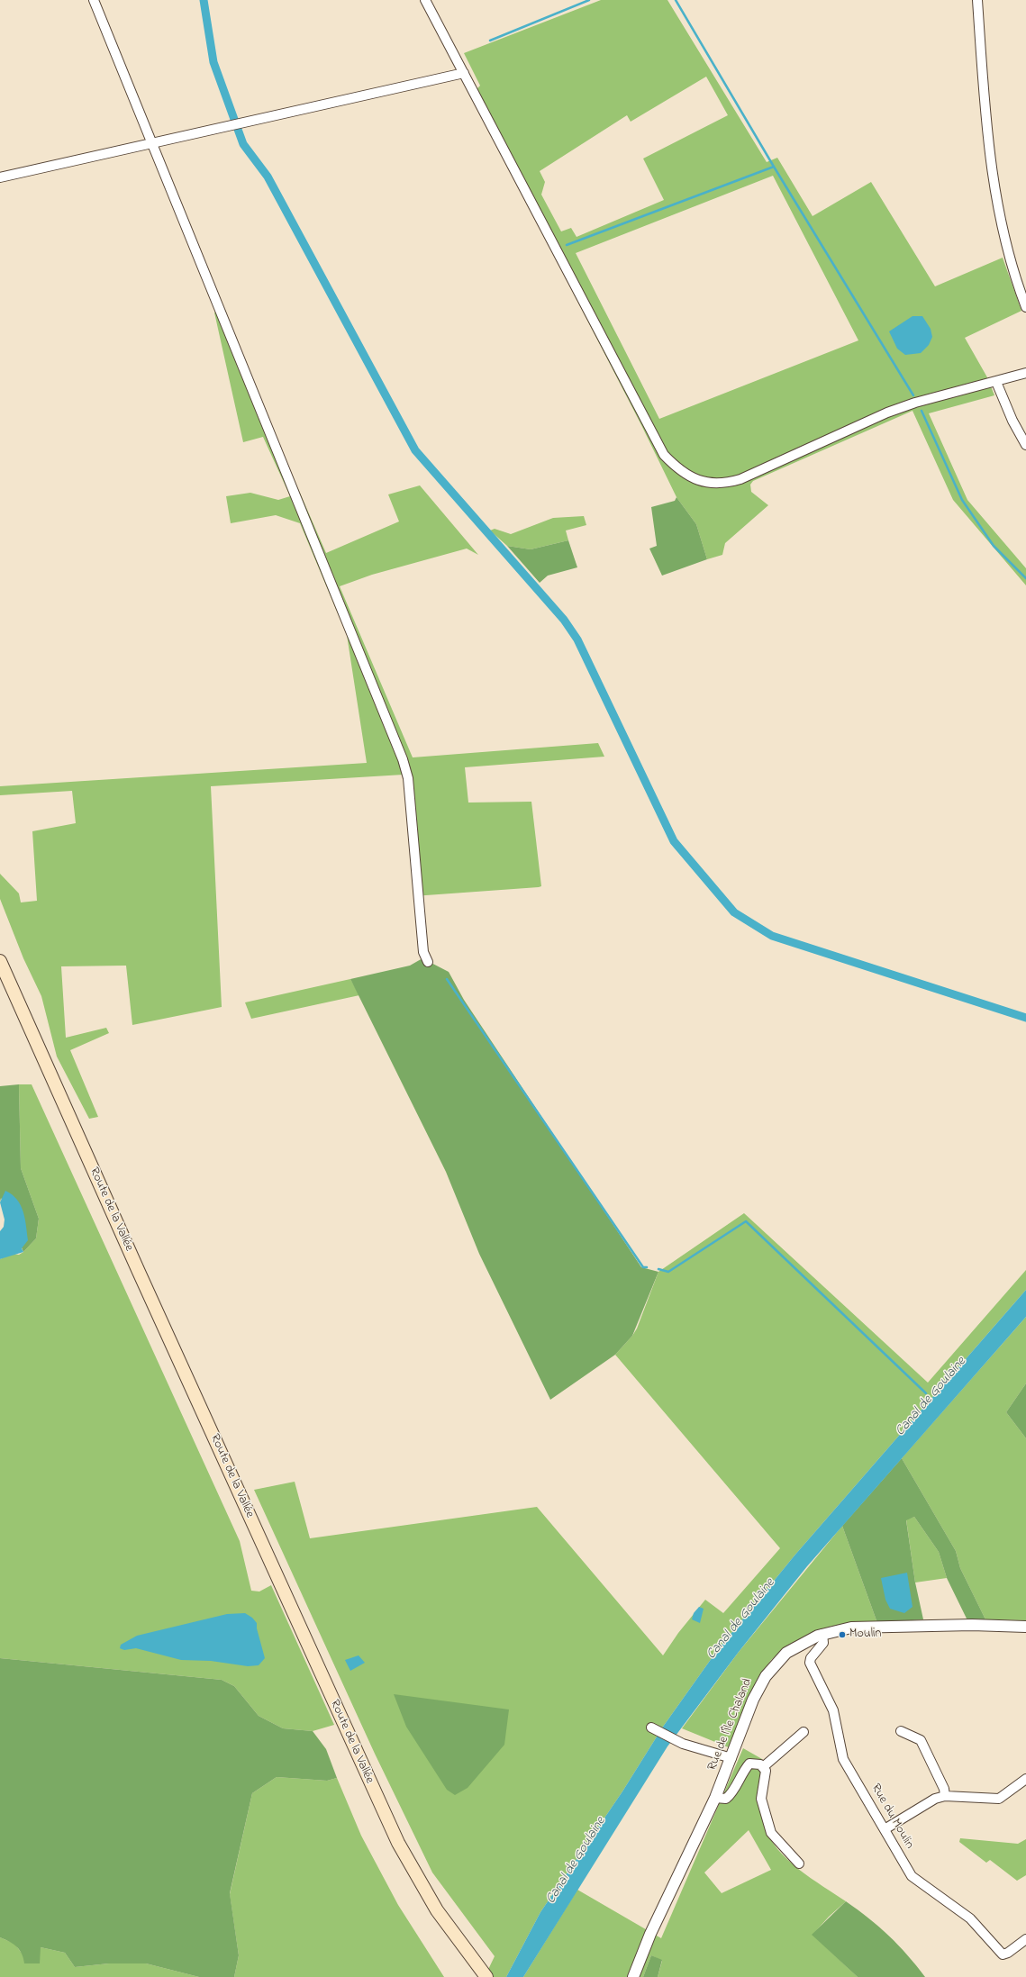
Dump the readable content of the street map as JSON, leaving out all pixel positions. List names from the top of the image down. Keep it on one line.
{"streets":{"main road":["Route de la Vallée"],"street":["Rue de l'Île Chaland","Rue du Moulin"]},"crossings":[["Rue de l'Île Chaland","Rue du Moulin"]],"water":["Canal de Goulaine"],"places":["Moulin"]}
